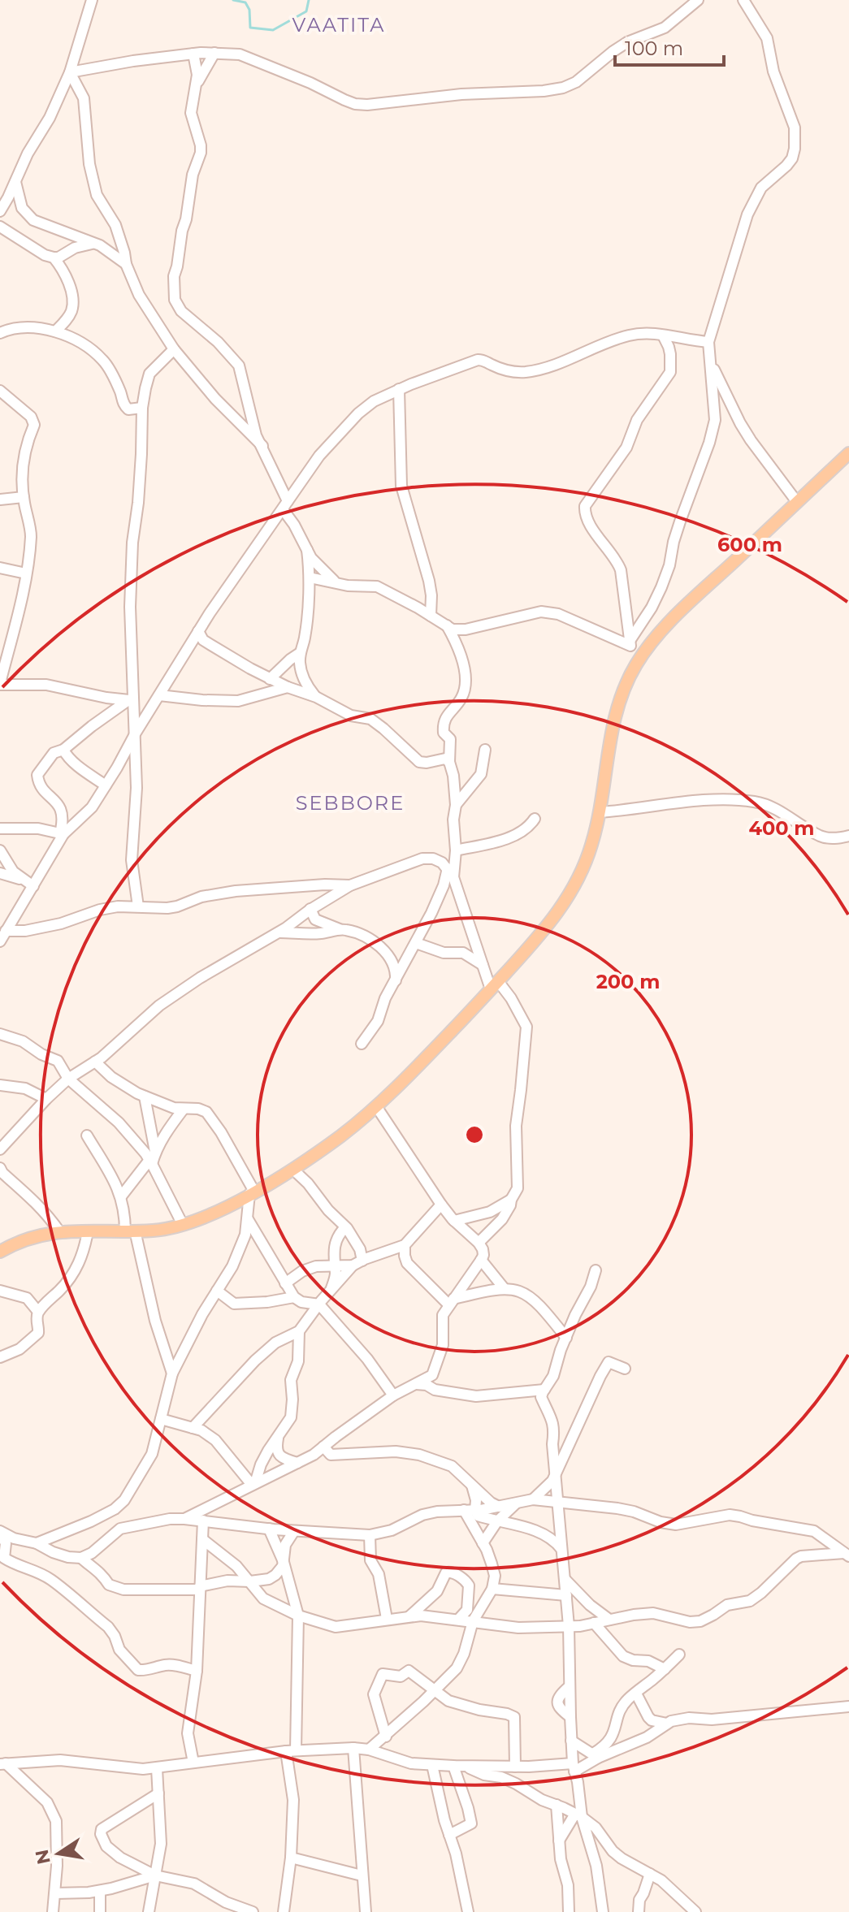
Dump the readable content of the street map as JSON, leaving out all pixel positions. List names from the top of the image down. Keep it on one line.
{"districts":["VAATITA","SEBBORE"],"scale_bar":"100 m","north":"left","rings":["600 m","400 m","200 m"]}
